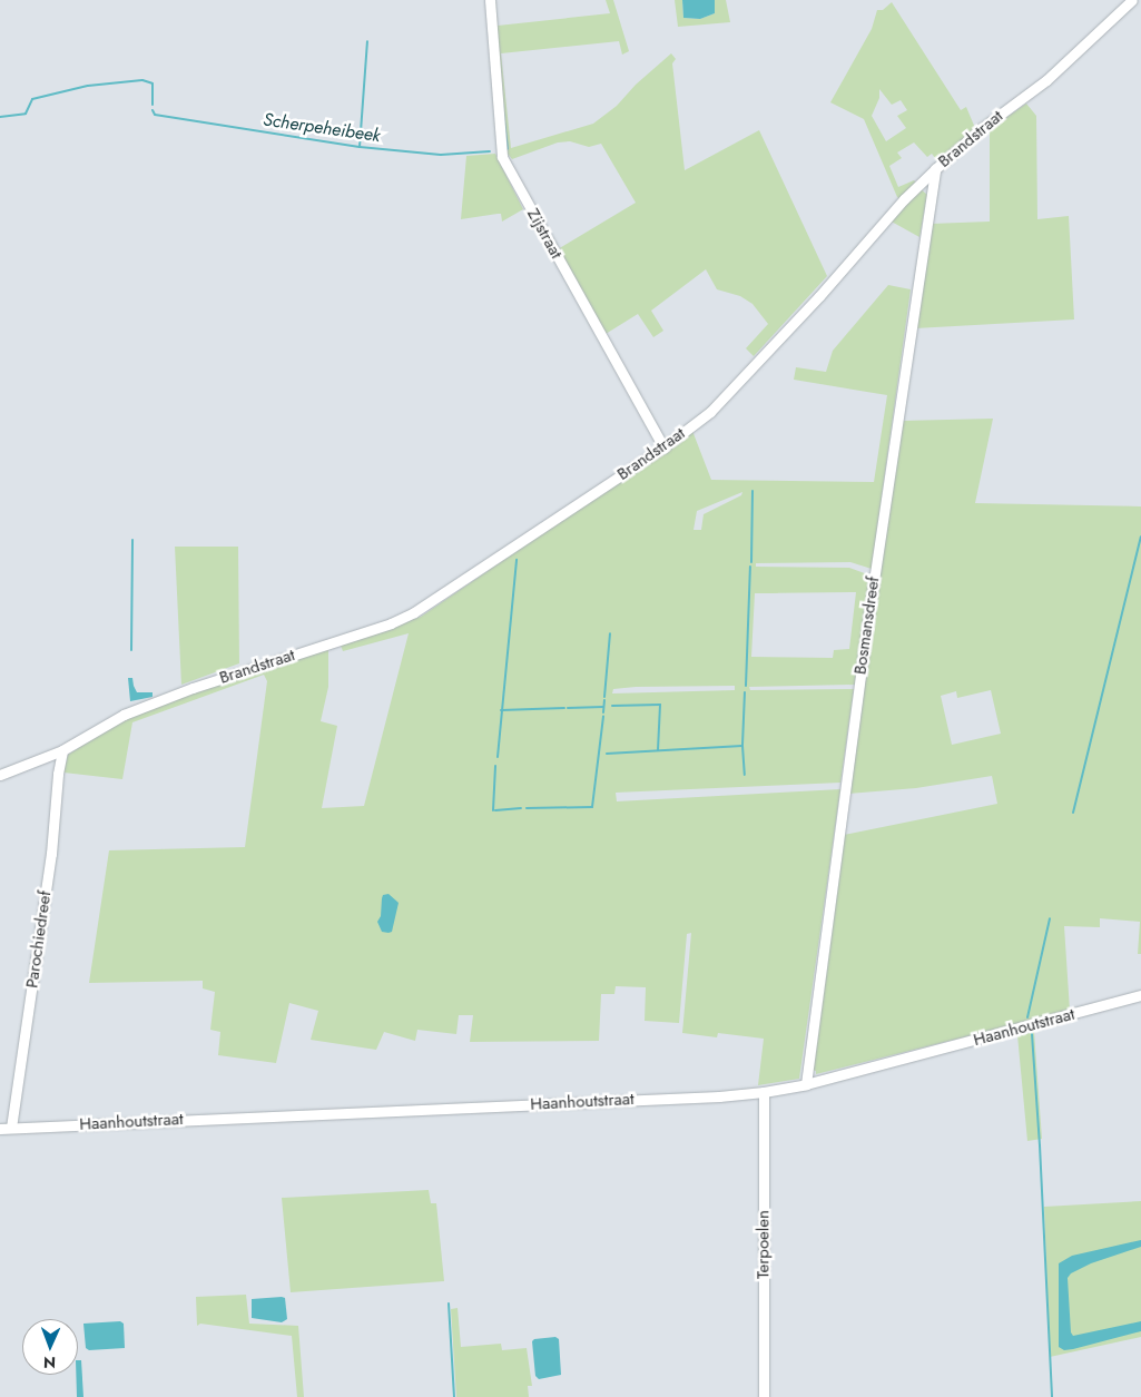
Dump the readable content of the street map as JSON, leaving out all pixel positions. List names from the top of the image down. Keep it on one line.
{"streets":{"street":["Brandstraat","Zijstraat","Bosmansdreef","Parochiedreef","Haanhoutstraat","Terpoelen"]},"crossings":[["Brandstraat","Zijstraat"],["Brandstraat","Bosmansdreef"],["Brandstraat","Parochiedreef"],["Bosmansdreef","Haanhoutstraat"],["Parochiedreef","Haanhoutstraat"],["Haanhoutstraat","Terpoelen"]],"water":["Scherpeheibeek"],"north":"bottom"}
